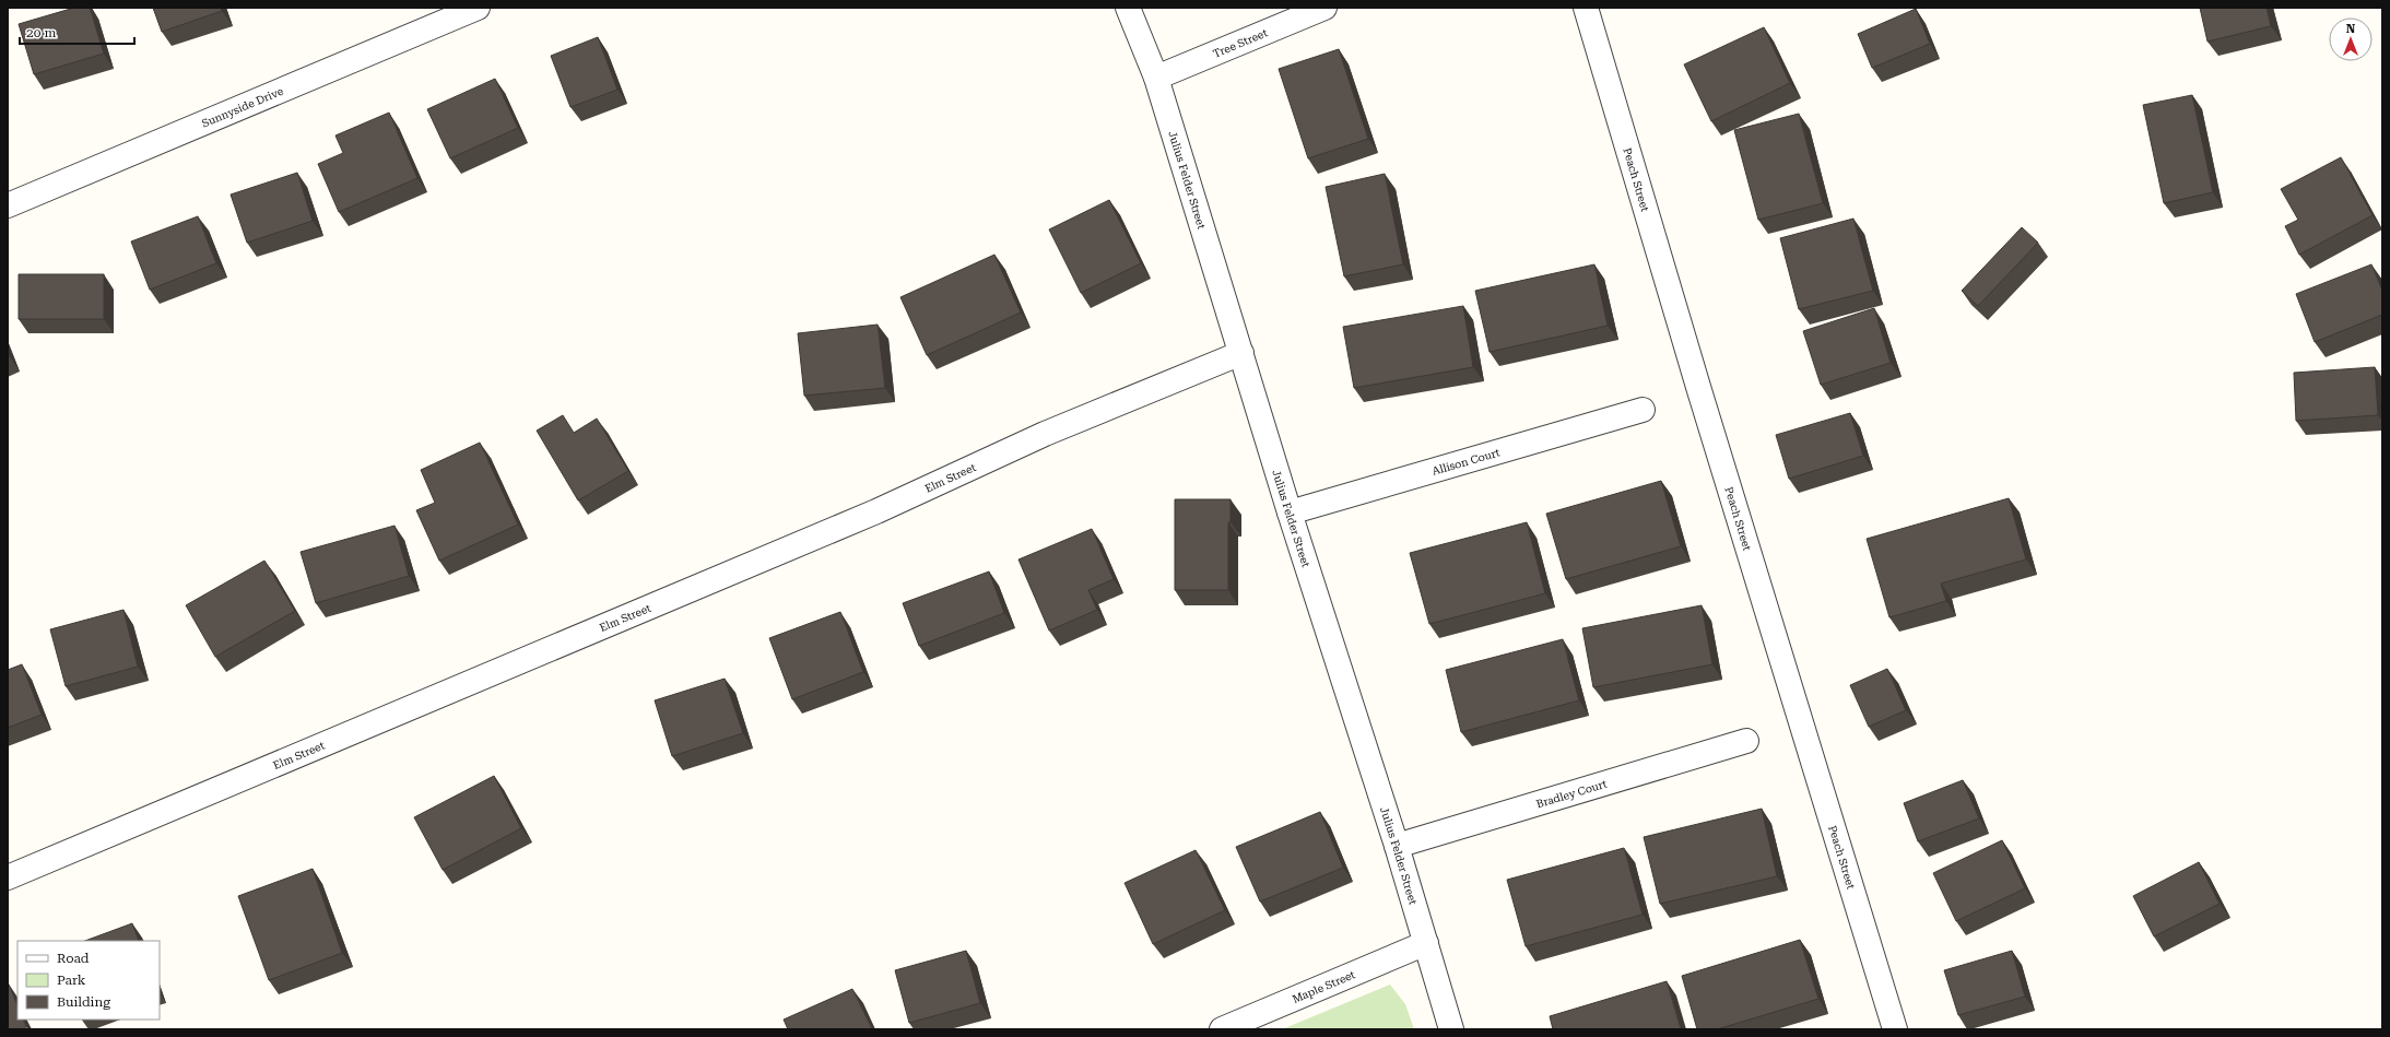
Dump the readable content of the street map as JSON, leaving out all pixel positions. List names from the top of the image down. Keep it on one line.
{"streets":{"street":["Tree Street","Sunnyside Drive","Julius Felder Street","Peach Street","Allison Court","Elm Street","Bradley Court","Maple Street"]},"crossings":[["Tree Street","Julius Felder Street"],["Julius Felder Street","Allison Court"],["Julius Felder Street","Elm Street"],["Julius Felder Street","Bradley Court"],["Julius Felder Street","Maple Street"]],"legend":["Road","Park","Building"],"scale_bar":"20 m","north":"top"}
